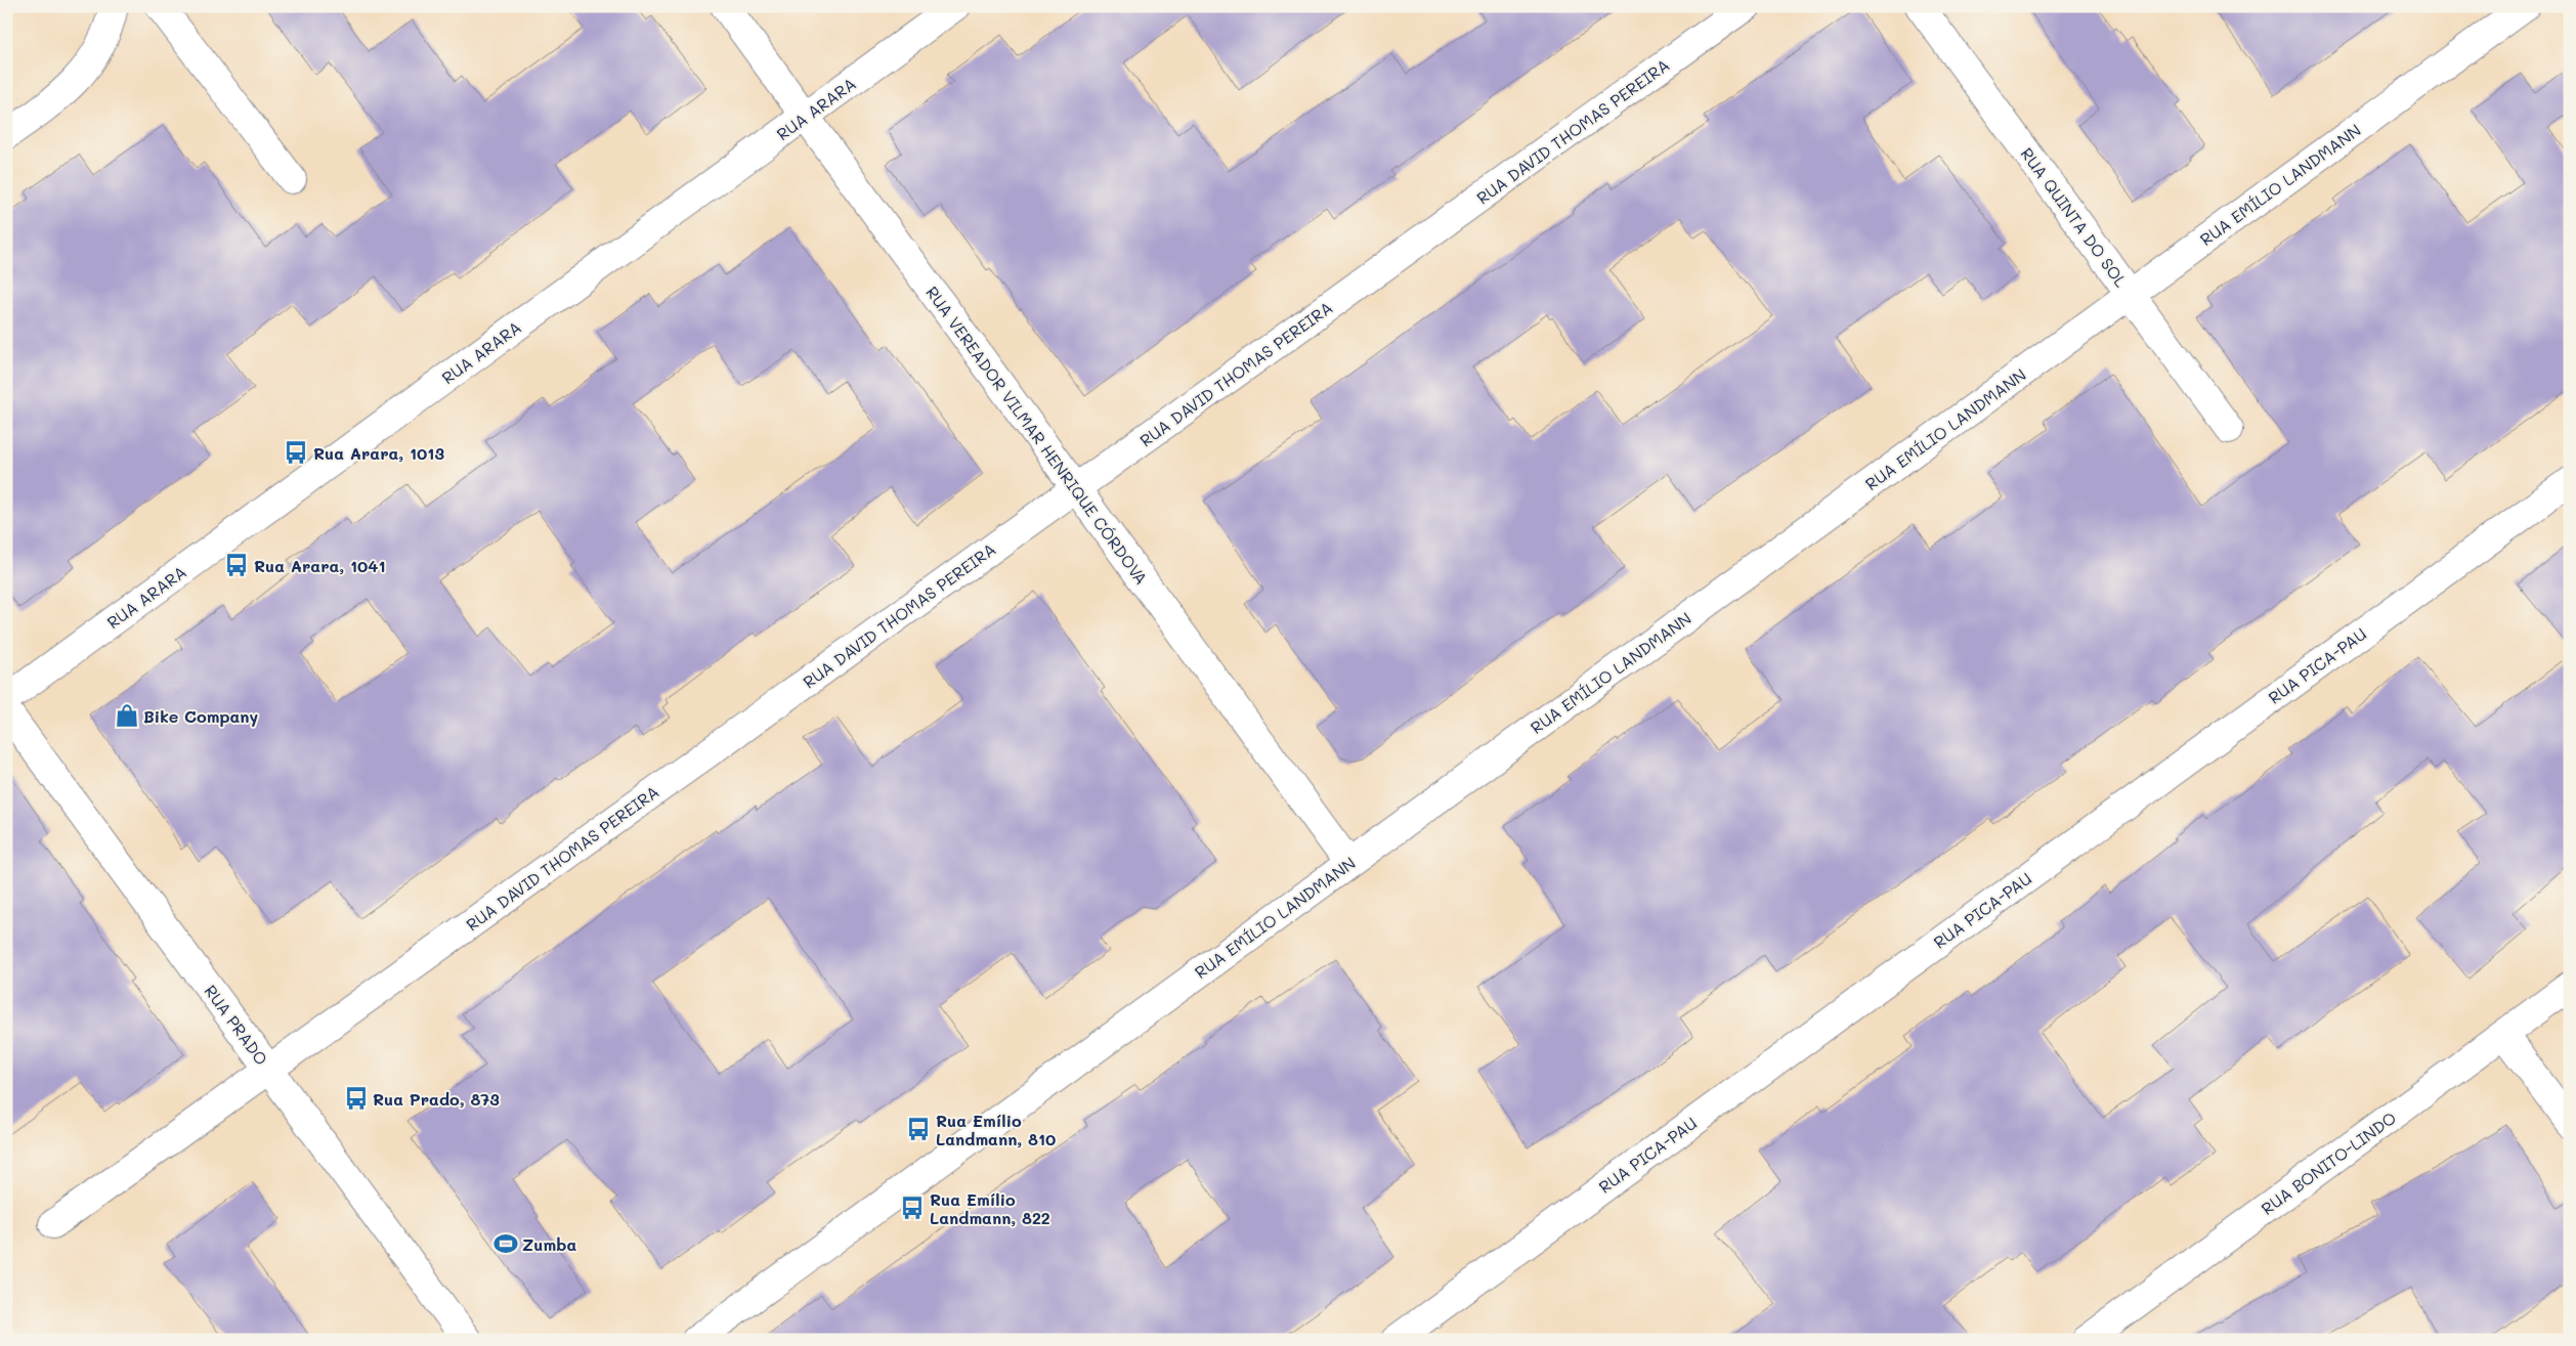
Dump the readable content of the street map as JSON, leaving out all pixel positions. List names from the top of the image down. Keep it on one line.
{"streets":{"street":["RUA ARARA","RUA DAVID THOMAS PEREIRA","RUA EMÍLIO LANDMANN","RUA QUINTA DO SOL","RUA VEREADOR VILMAR HENRIQUE CÓRDOVA","RUA PICA-PAU","RUA PRADO","RUA BONITO-LINDO"]},"crossings":[["RUA ARARA","RUA VEREADOR VILMAR HENRIQUE CÓRDOVA"],["RUA DAVID THOMAS PEREIRA","RUA VEREADOR VILMAR HENRIQUE CÓRDOVA"],["RUA DAVID THOMAS PEREIRA","RUA PRADO"],["RUA EMÍLIO LANDMANN","RUA QUINTA DO SOL"],["RUA EMÍLIO LANDMANN","RUA VEREADOR VILMAR HENRIQUE CÓRDOVA"]],"places":{"bus stop":["Rua Arara, 1013","Rua Arara, 1041","Rua Prado, 873","Rua Emílio Landmann, 810","Rua Emílio Landmann, 822"],"shop":["Bike Company"],"sports":["Zumba"]}}
